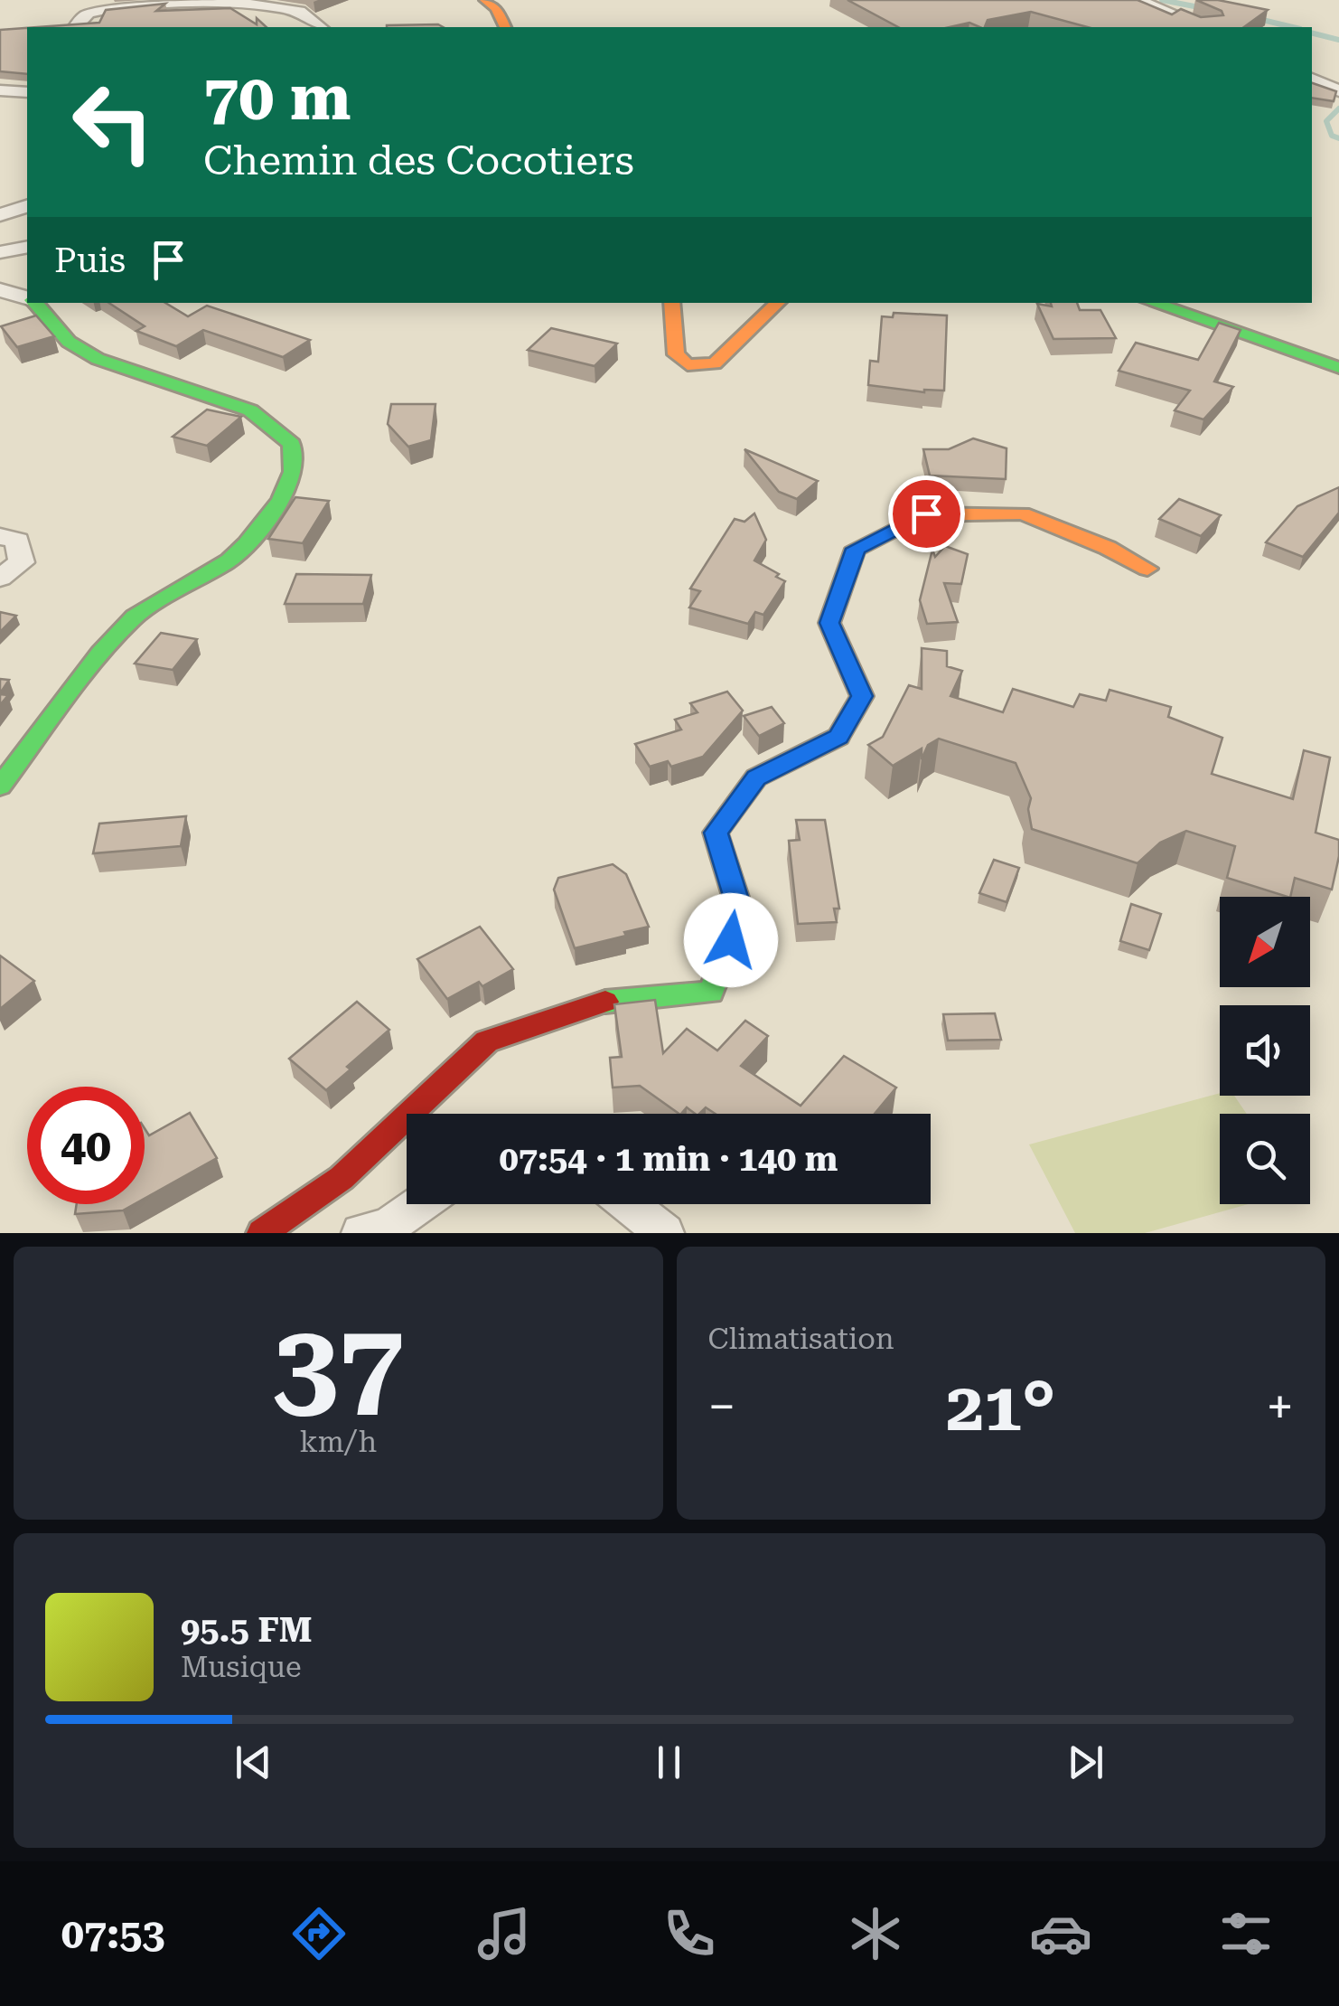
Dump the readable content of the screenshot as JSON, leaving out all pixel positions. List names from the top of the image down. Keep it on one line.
{"north":"bottom left","page":{"turn":["70 m","Chemin des Cocotiers"],"then":"Puis","limit":"40","trip":"07:54 · 1 min · 140 m","tile":[["37","km/h"],"Climatisation"],"heat":["−","21°","+"],"song":["95.5 FM","Musique"],"tabs":"07:53"}}
